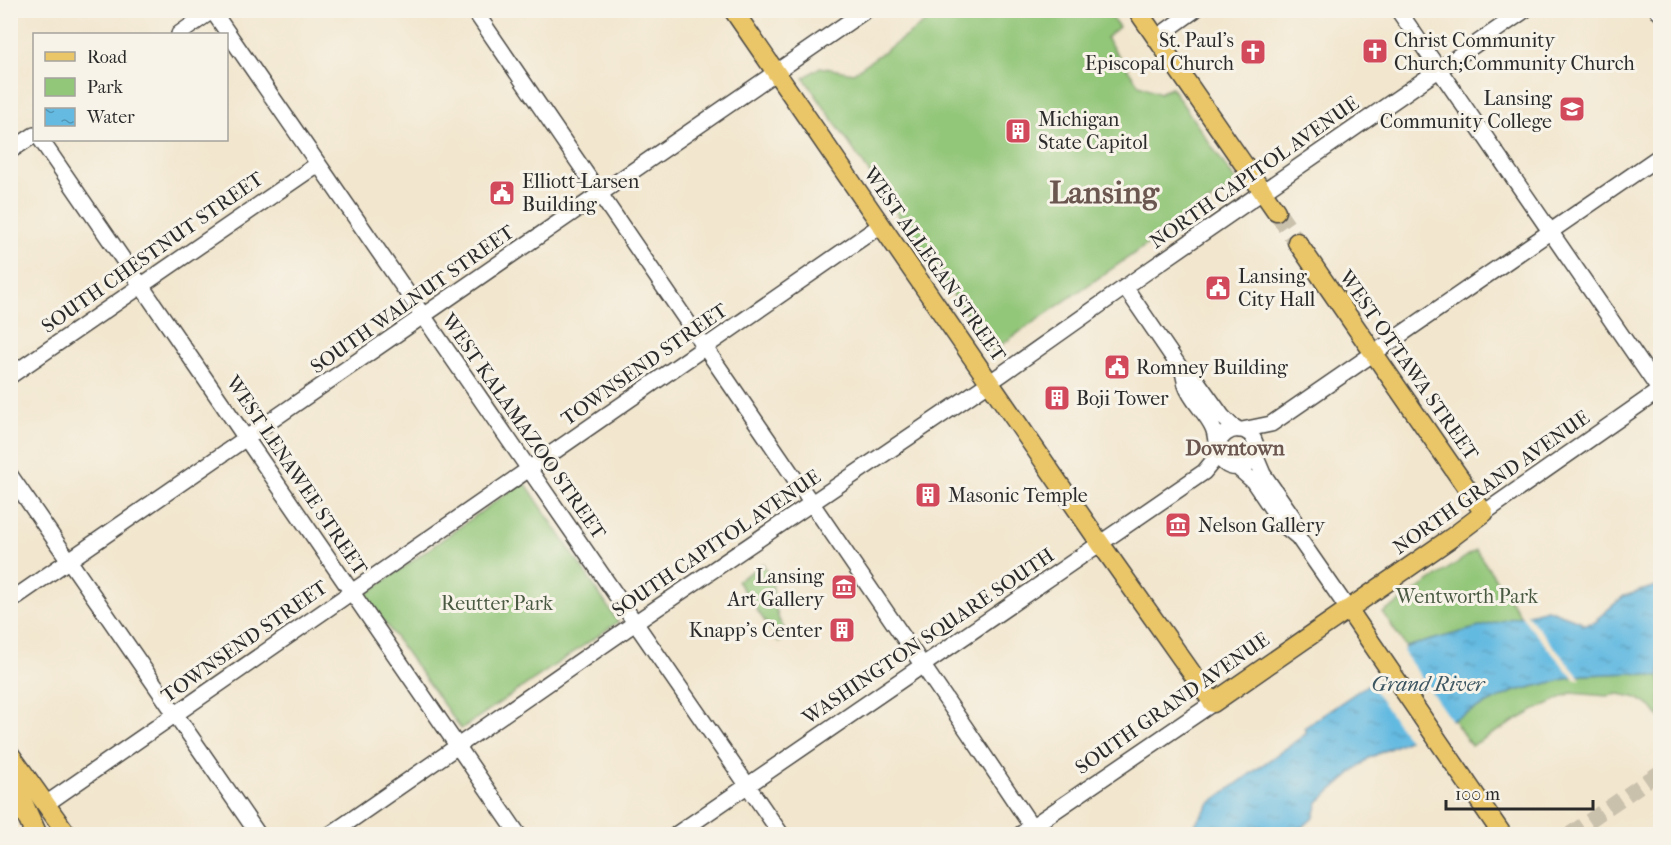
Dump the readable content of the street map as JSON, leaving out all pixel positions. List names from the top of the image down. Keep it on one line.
{"streets":{"main road":["WEST ALLEGAN STREET","WEST OTTAWA STREET","NORTH GRAND AVENUE","SOUTH GRAND AVENUE"],"street":["NORTH CAPITOL AVENUE","SOUTH CHESTNUT STREET","SOUTH WALNUT STREET","TOWNSEND STREET","WEST KALAMAZOO STREET","WEST LENAWEE STREET","SOUTH CAPITOL AVENUE","WASHINGTON SQUARE SOUTH"]},"crossings":[["NORTH CAPITOL AVENUE","SOUTH CAPITOL AVENUE"],["SOUTH CHESTNUT STREET","WEST KALAMAZOO STREET"],["SOUTH CHESTNUT STREET","WEST LENAWEE STREET"],["WEST ALLEGAN STREET","SOUTH WALNUT STREET"],["WEST ALLEGAN STREET","TOWNSEND STREET"],["WEST ALLEGAN STREET","SOUTH CAPITOL AVENUE"],["WEST ALLEGAN STREET","WASHINGTON SQUARE SOUTH"],["WEST ALLEGAN STREET","SOUTH GRAND AVENUE"],["SOUTH WALNUT STREET","WEST KALAMAZOO STREET"],["SOUTH WALNUT STREET","WEST LENAWEE STREET"],["TOWNSEND STREET","WEST KALAMAZOO STREET"],["TOWNSEND STREET","WEST LENAWEE STREET"],["WEST OTTAWA STREET","NORTH GRAND AVENUE"],["WEST KALAMAZOO STREET","SOUTH CAPITOL AVENUE"],["WEST KALAMAZOO STREET","WASHINGTON SQUARE SOUTH"],["WEST LENAWEE STREET","SOUTH CAPITOL AVENUE"],["NORTH GRAND AVENUE","SOUTH GRAND AVENUE"]],"districts":["Lansing","Downtown"],"water":["Grand River"],"parks":["Wentworth Park","Reutter Park"],"places":{"church":["Christ Community Church;Community Church","St. Paul's Episcopal Church"],"school or university":["Lansing Community College"],"building":["Michigan State Capitol","Boji Tower","Masonic Temple","Knapp's Center"],"public building":["Elliott-Larsen Building","Lansing City Hall","Romney Building"],"museum":["Nelson Gallery","Lansing Art Gallery"]},"legend":["Road","Park","Water"],"scale_bar":"100 m"}
